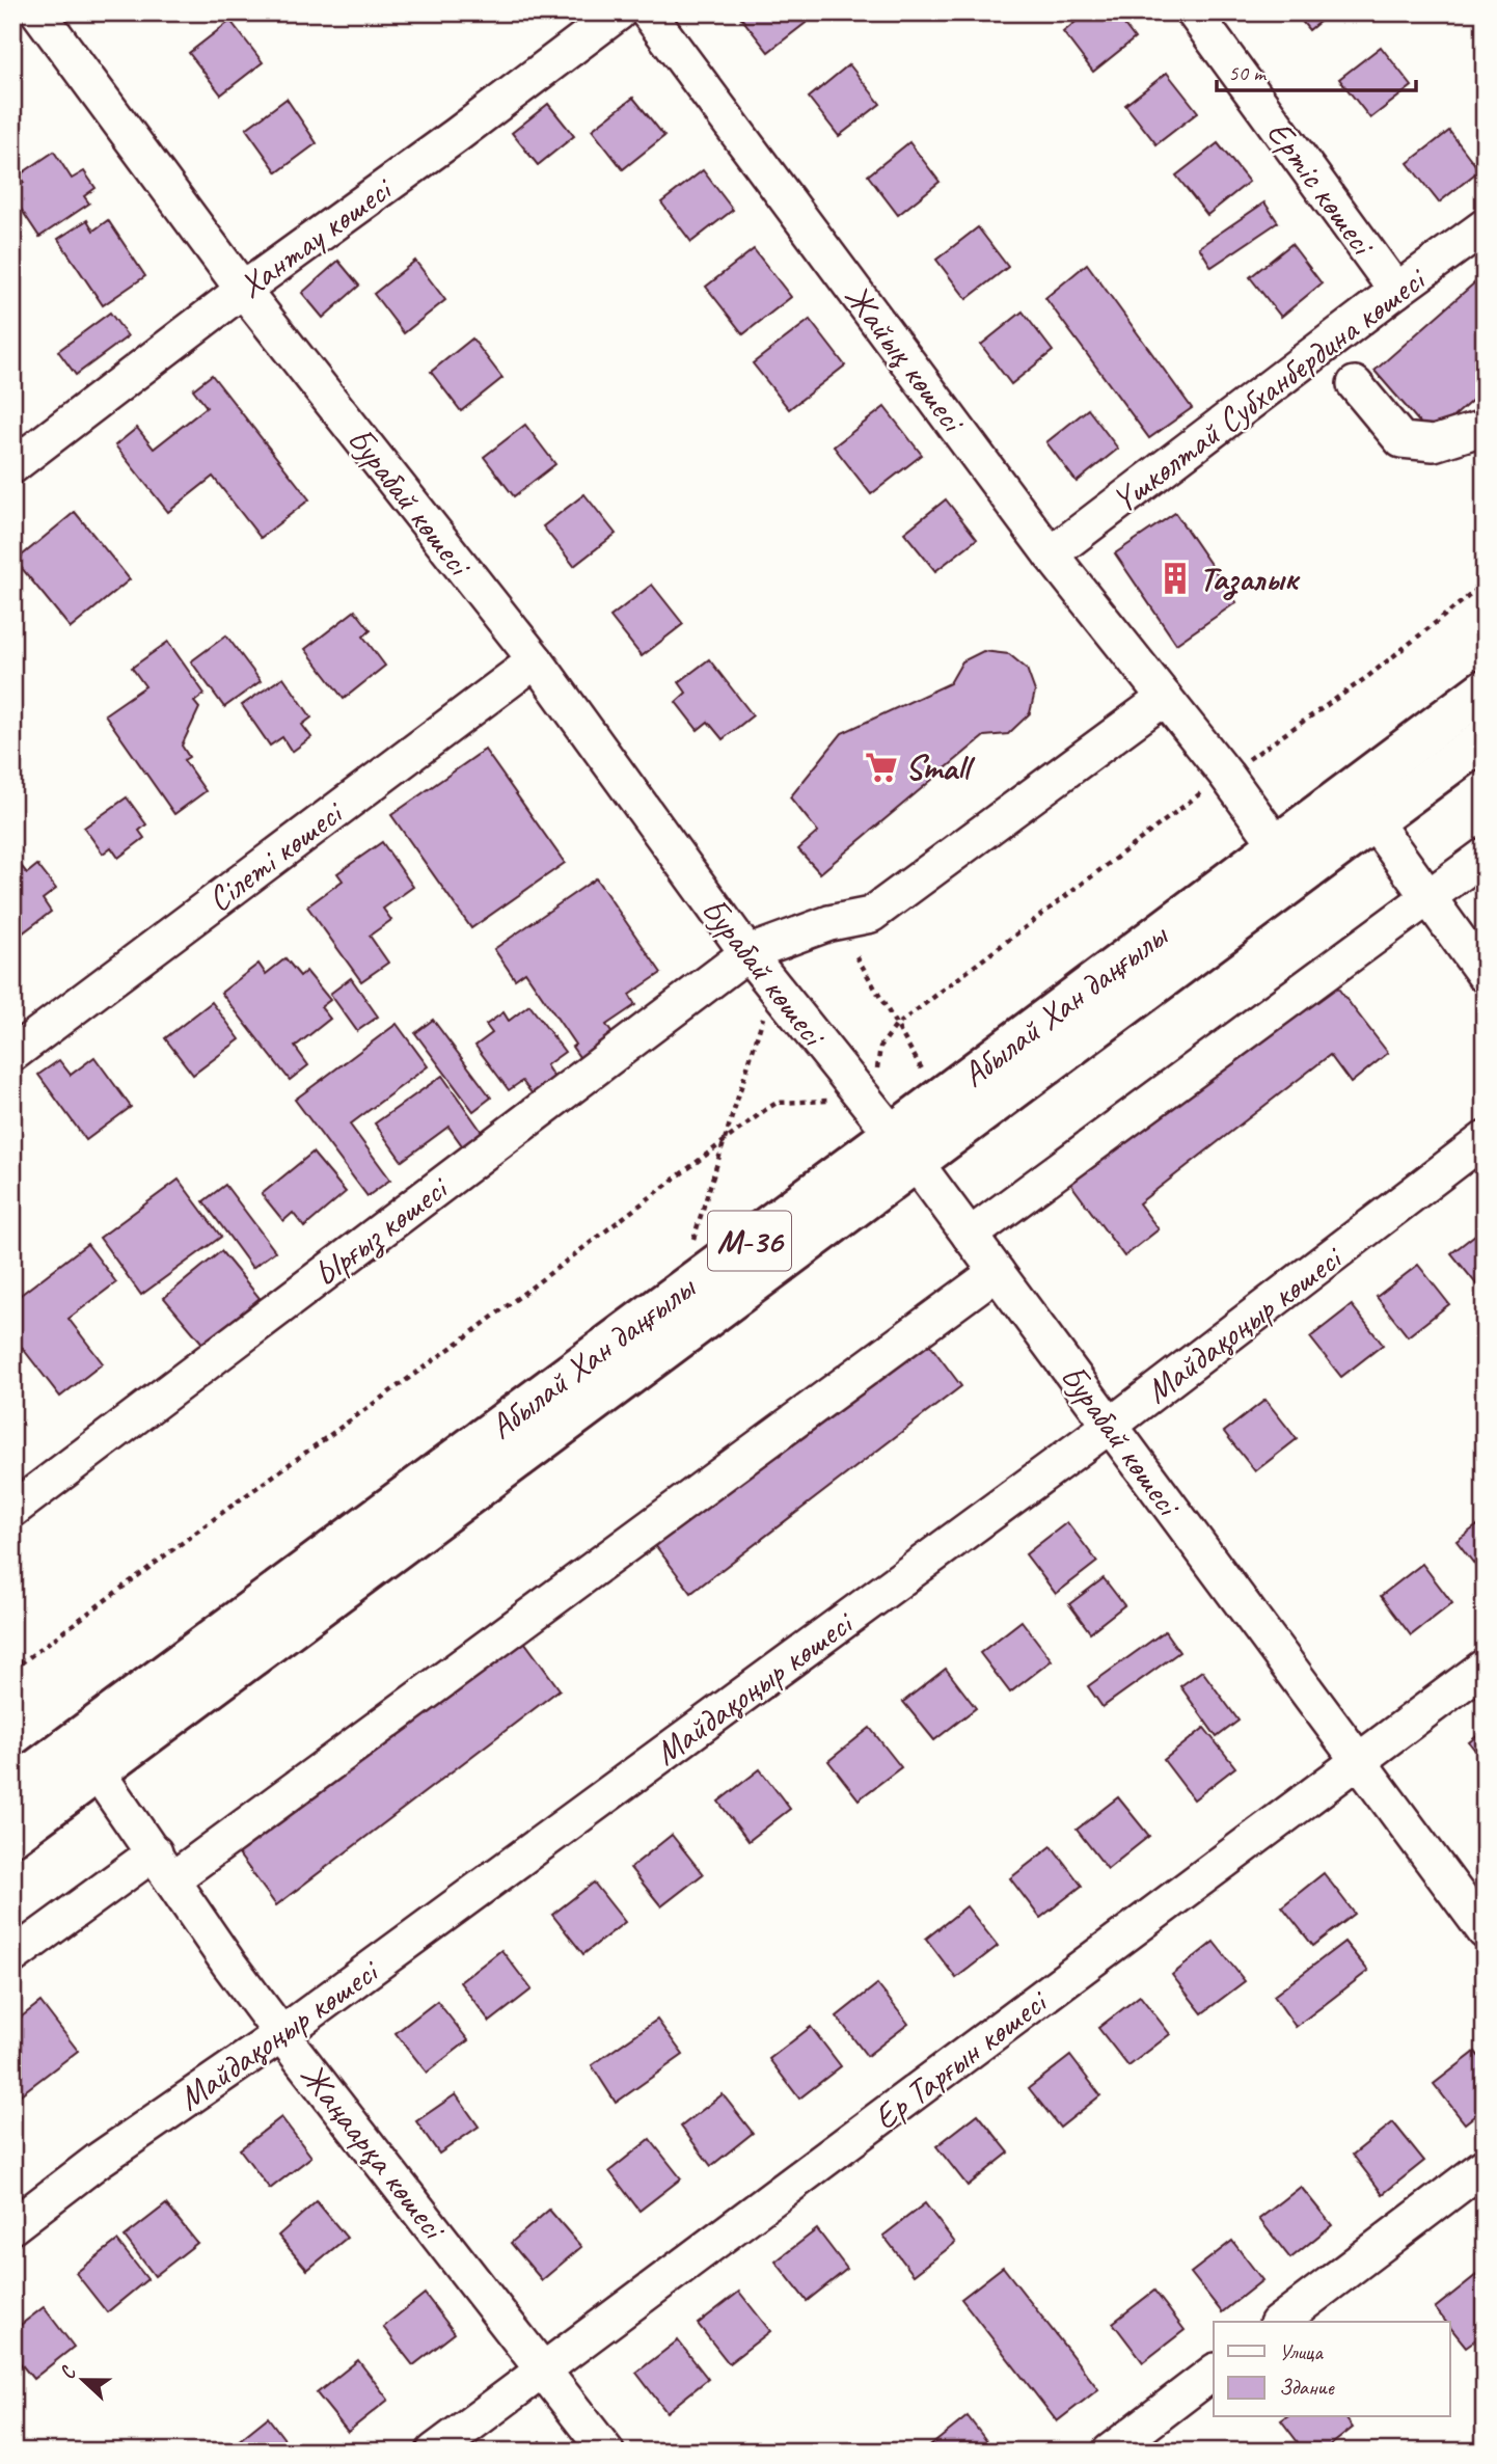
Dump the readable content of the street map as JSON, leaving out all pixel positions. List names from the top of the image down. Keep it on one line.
{"streets":{"main road":["Абылай Хан даңғылы","M-36"],"street":["Ертіс көшесі","Хантау көшесі","Жайық көшесі","Үшкөлтай Субханбердина көшесі","Бурабай көшесі","Сілеті көшесі","Ырғыз көшесі","Майдақоңыр көшесі","Ер Тарғын көшесі","Жаңаарқа көшесі"]},"crossings":[["Ертіс көшесі","Үшкөлтай Субханбердина көшесі"],["Хантау көшесі","Бурабай көшесі"],["Жайық көшесі","Үшкөлтай Субханбердина көшесі"],["Жайық көшесі","Абылай Хан даңғылы"],["Жайық көшесі","Ырғыз көшесі"],["Бурабай көшесі","Сілеті көшесі"],["Бурабай көшесі","Абылай Хан даңғылы"],["Бурабай көшесі","Ырғыз көшесі"],["Бурабай көшесі","Майдақоңыр көшесі"],["Бурабай көшесі","Ер Тарғын көшесі"],["Абылай Хан даңғылы","Жаңаарқа көшесі"],["Майдақоңыр көшесі","Жаңаарқа көшесі"],["Ер Тарғын көшесі","Жаңаарқа көшесі"]],"places":{"building":["Тазалык"],"supermarket":["Small"]},"legend":["Улица","Здание"],"scale_bar":"50 m","north":"left"}
